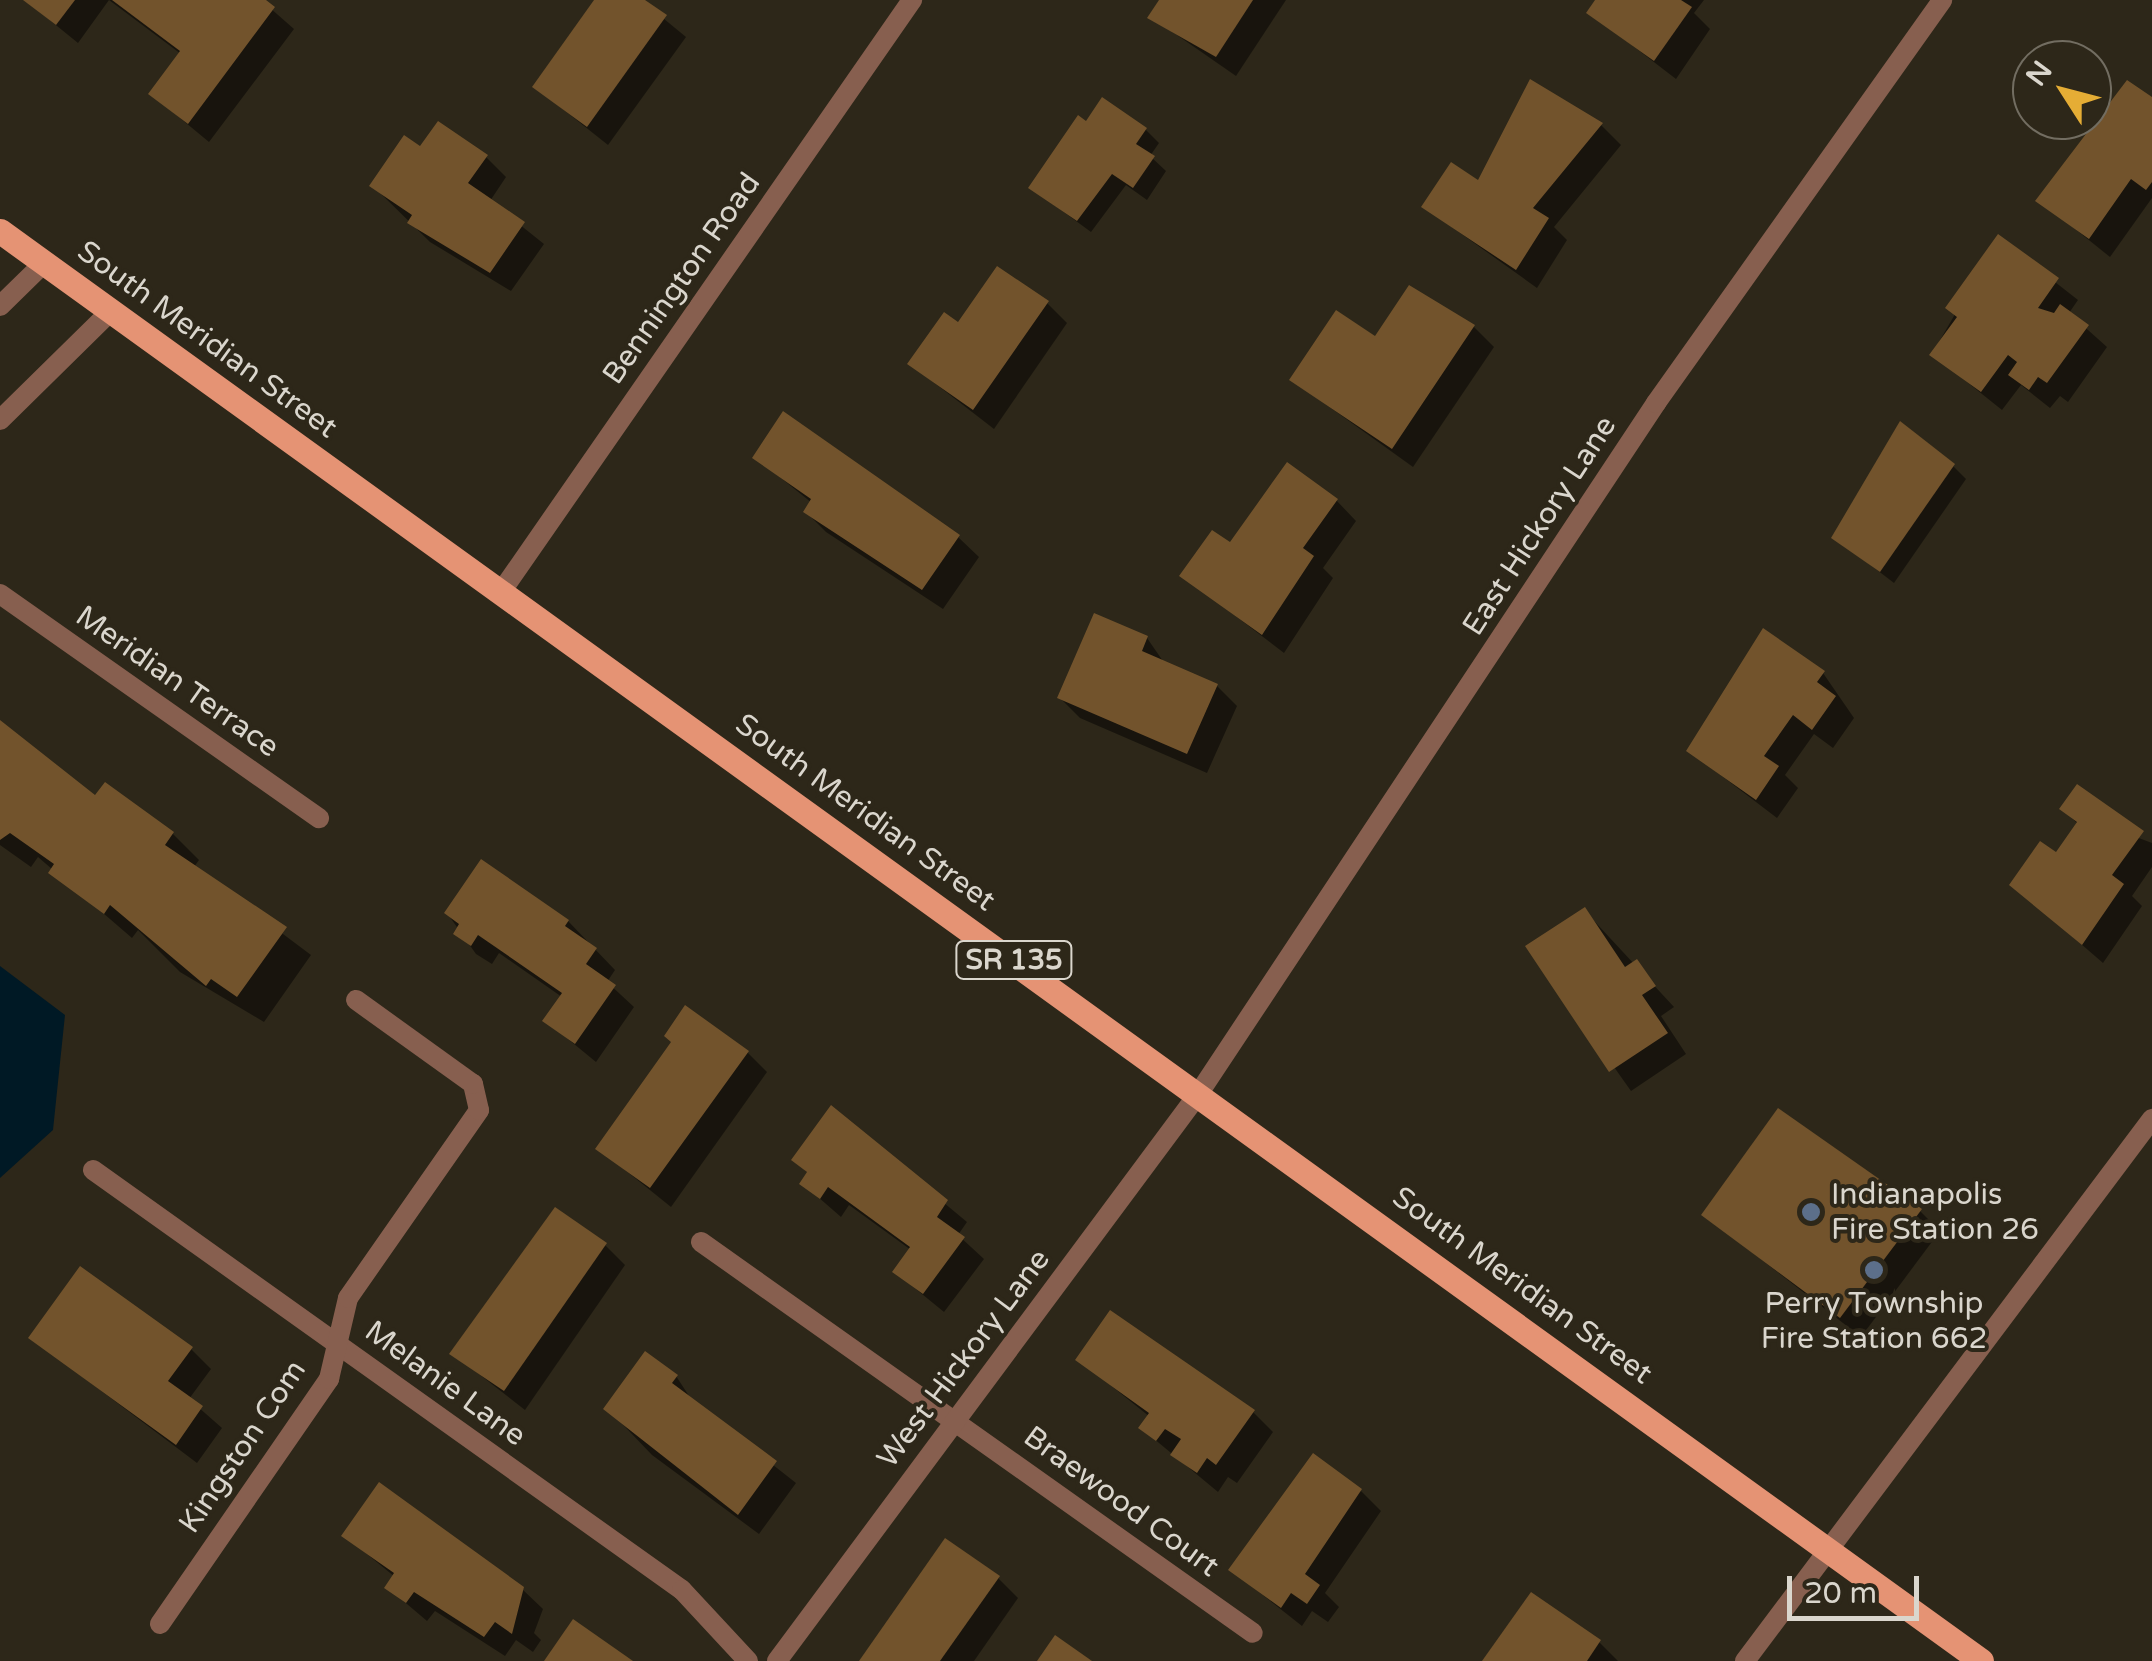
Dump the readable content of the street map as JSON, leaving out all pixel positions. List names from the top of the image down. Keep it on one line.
{"streets":{"main road":["South Meridian Street","SR 135"],"street":["Bennington Road","East Hickory Lane","Meridian Terrace","West Hickory Lane","Melanie Lane","Kingston Com","Braewood Court"]},"crossings":[["Bennington Road","South Meridian Street"],["South Meridian Street","East Hickory Lane"],["South Meridian Street","West Hickory Lane"],["East Hickory Lane","West Hickory Lane"],["West Hickory Lane","Braewood Court"],["Melanie Lane","Kingston Com"]],"places":["Indianapolis Fire Station 26","Perry Township Fire Station 662"],"scale_bar":"20 m","north":"top left"}
